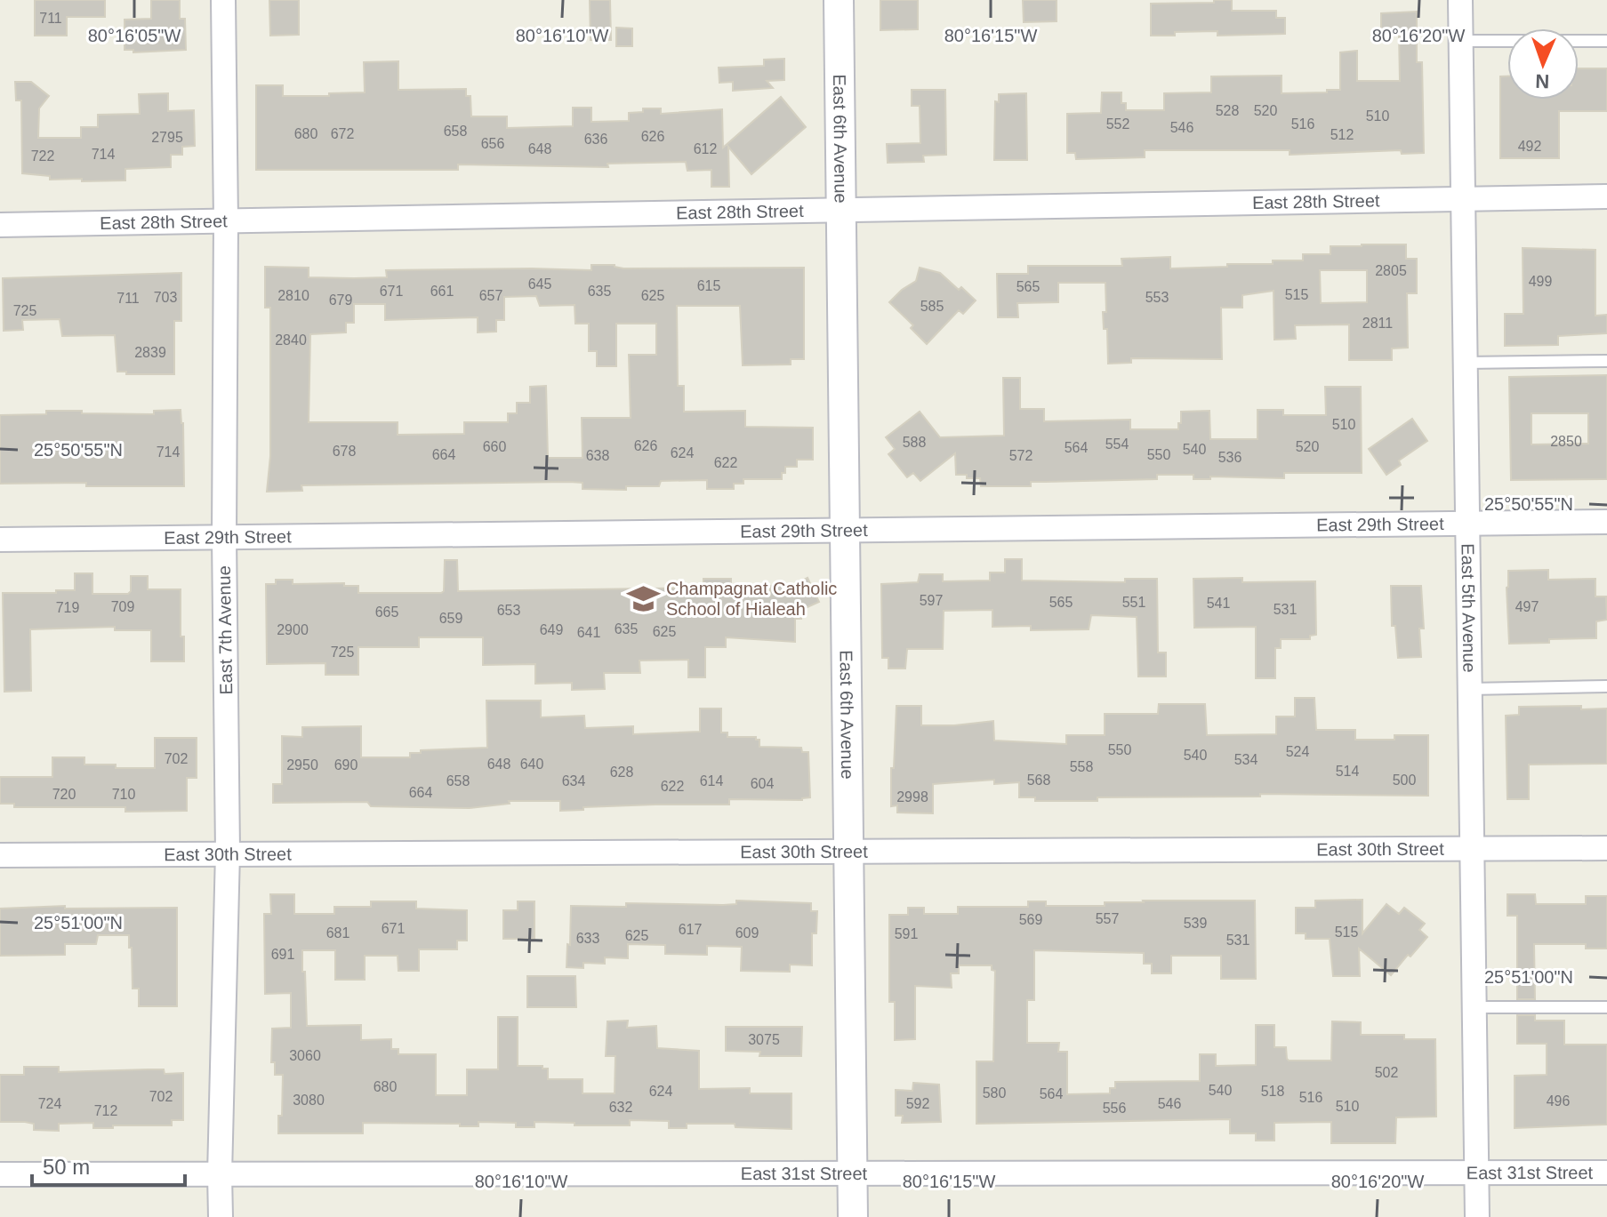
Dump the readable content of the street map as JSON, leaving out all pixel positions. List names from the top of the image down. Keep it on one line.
{"streets":{"street":["East 6th Avenue","East 28th Street","East 29th Street","East 5th Avenue","East 7th Avenue","East 30th Street","East 31st Street"]},"crossings":[["East 6th Avenue","East 28th Street"],["East 6th Avenue","East 29th Street"],["East 6th Avenue","East 30th Street"],["East 6th Avenue","East 31st Street"],["East 28th Street","East 5th Avenue"],["East 28th Street","East 7th Avenue"],["East 29th Street","East 5th Avenue"],["East 29th Street","East 7th Avenue"],["East 5th Avenue","East 30th Street"],["East 5th Avenue","East 31st Street"],["East 7th Avenue","East 30th Street"],["East 7th Avenue","East 31st Street"]],"places":{"school or university":["Champagnat Catholic School of Hialeah"]},"house_numbers":["711","528","520","510","552","516","546","658","680","672","512","626","2795","636","656","492","648","612","714","722","2805","499","645","615","565","671","661","635","515","2810","657","625","703","553","711","679","585","725","2811","2840","2839","510","2850","588","554","626","660","520","564","540","678","714","624","664","550","638","572","536","622","597","565","551","541","709","497","719","531","653","665","659","635","2900","649","625","641","725","550","524","540","702","534","648","640","2950","690","558","514","628","568","500","658","634","614","604","622","664","720","710","2998","557","569","539","671","617","515","681","609","591","625","633","531","691","3075","3060","502","680","540","624","518","580","564","702","516","3080","496","724","592","546","510","632","556","712"],"scale_bar":"50 m","north":"bottom","coordinates":["80°16'05\"W","80°16'10\"W","80°16'15\"W","80°16'20\"W","25°50'55\"N","25°51'00\"N"]}
